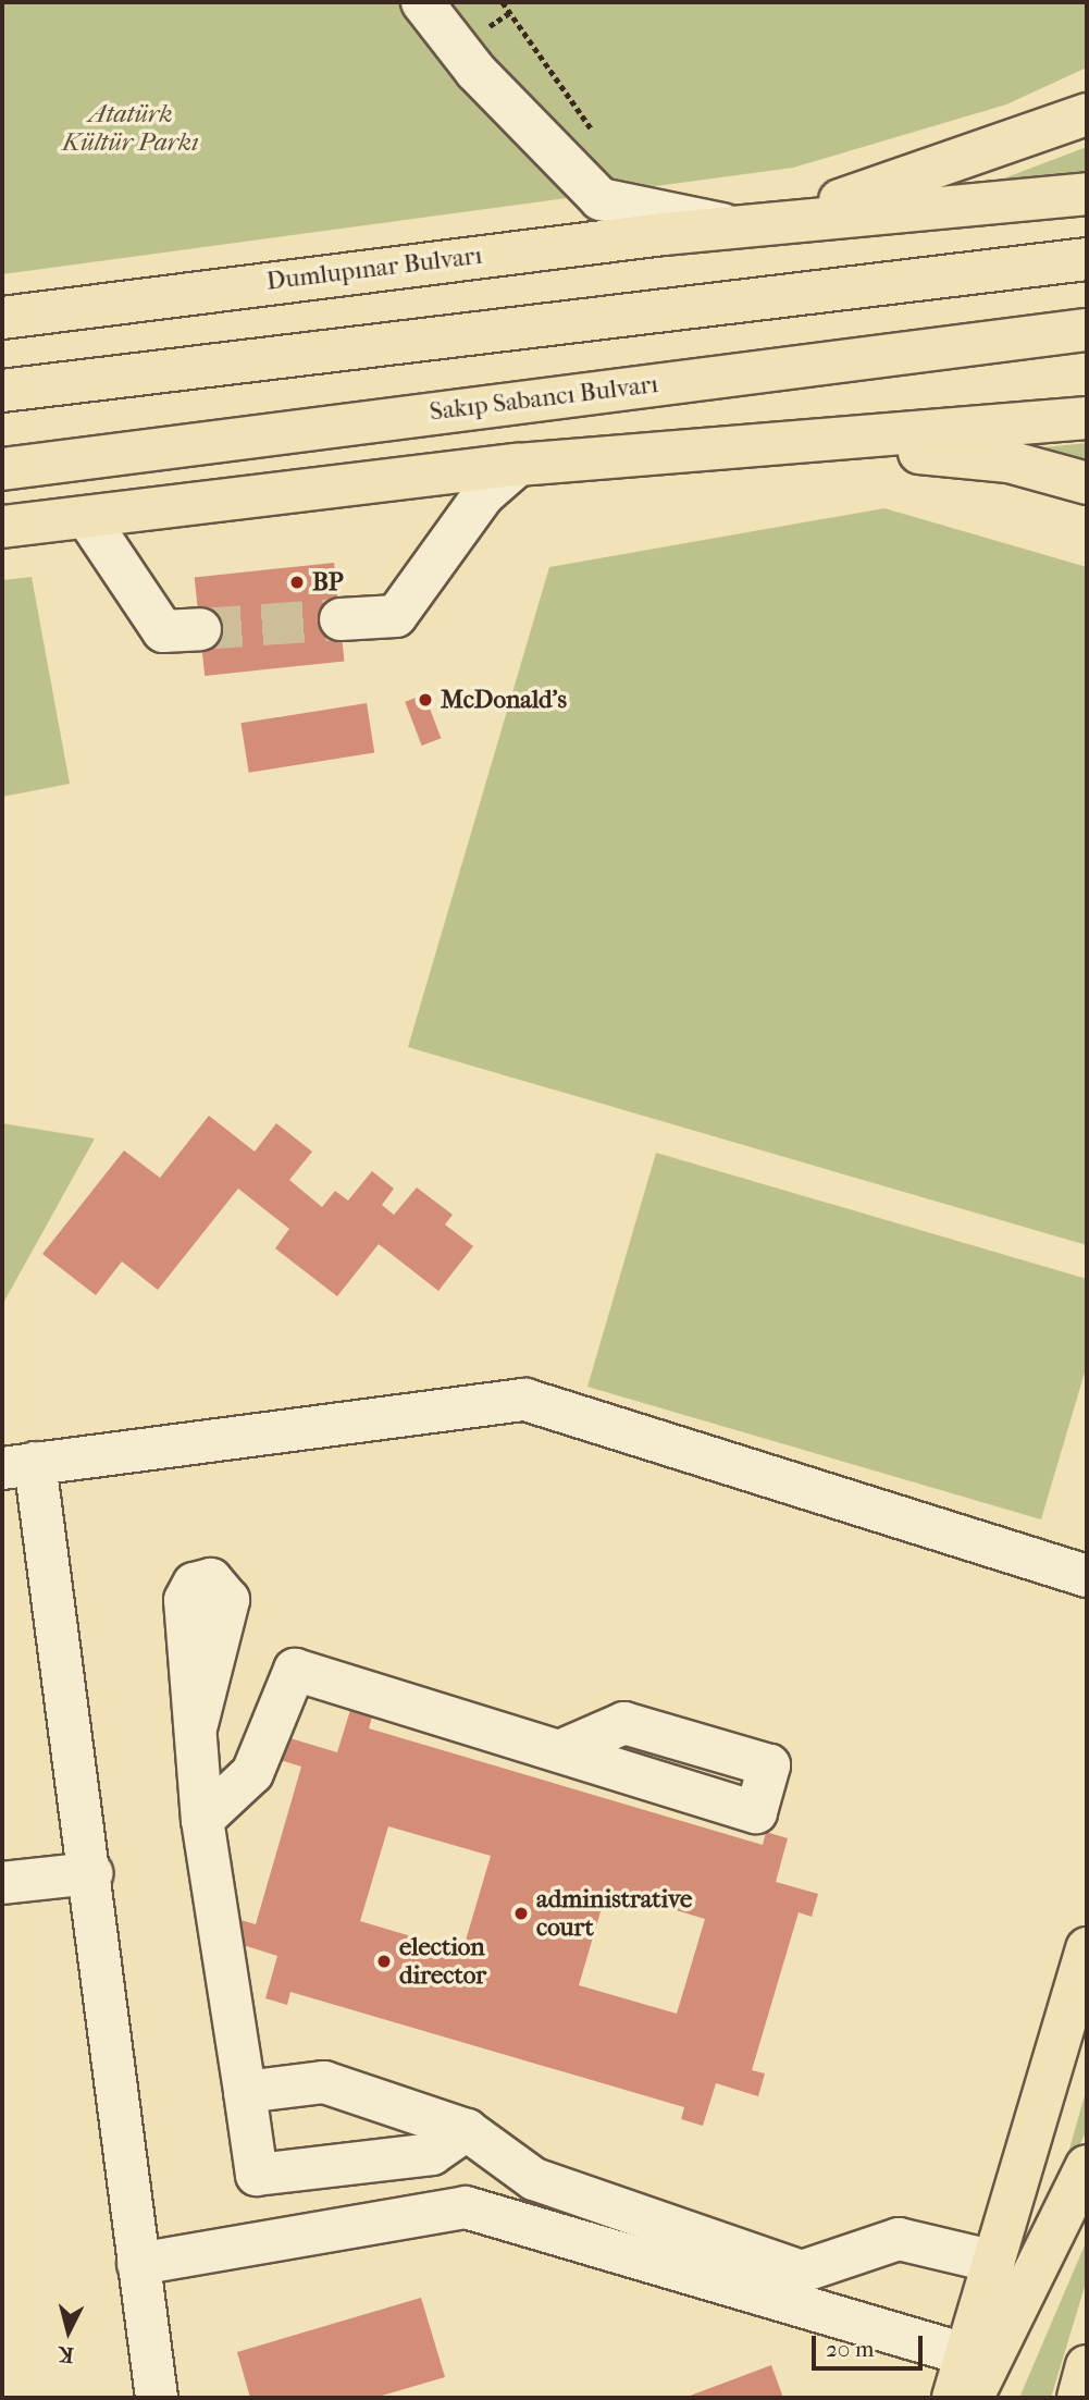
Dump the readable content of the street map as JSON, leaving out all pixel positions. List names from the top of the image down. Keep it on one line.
{"streets":{"main road":["Dumlupınar Bulvarı","Sakıp Sabancı Bulvarı"]},"parks":["Atatürk Kültür Parkı"],"places":["BP","McDonald's","administrative court","election director"],"scale_bar":"20 m","north":"bottom"}
